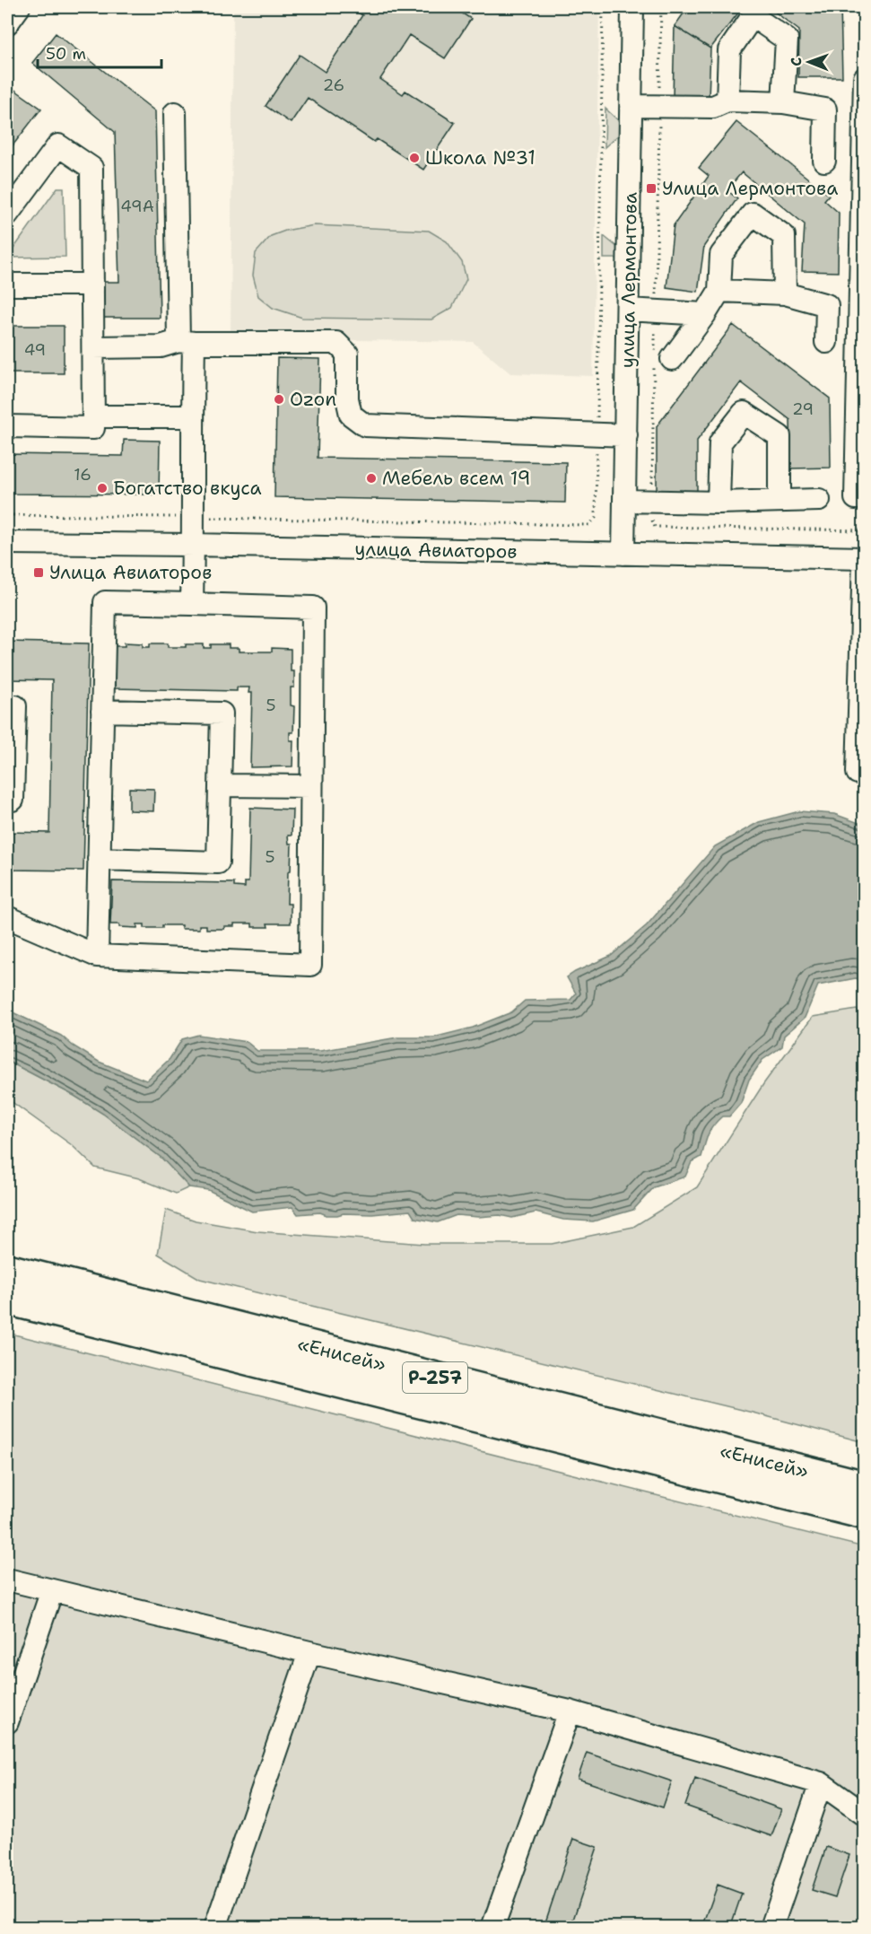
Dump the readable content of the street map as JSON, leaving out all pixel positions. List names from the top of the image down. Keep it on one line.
{"streets":{"highway":["«Енисей»","Р-257"],"street":["улица Лермонтова","улица Авиаторов"]},"crossings":[["улица Лермонтова","улица Авиаторов"]],"places":{"other":["Школа №31","Ozon","Мебель всем 19","Богатство вкуса"],"transit":["Улица Лермонтова","Улица Авиаторов"]},"house_numbers":["26","49А","49","29","16","5","5"],"scale_bar":"50 m","north":"left"}
